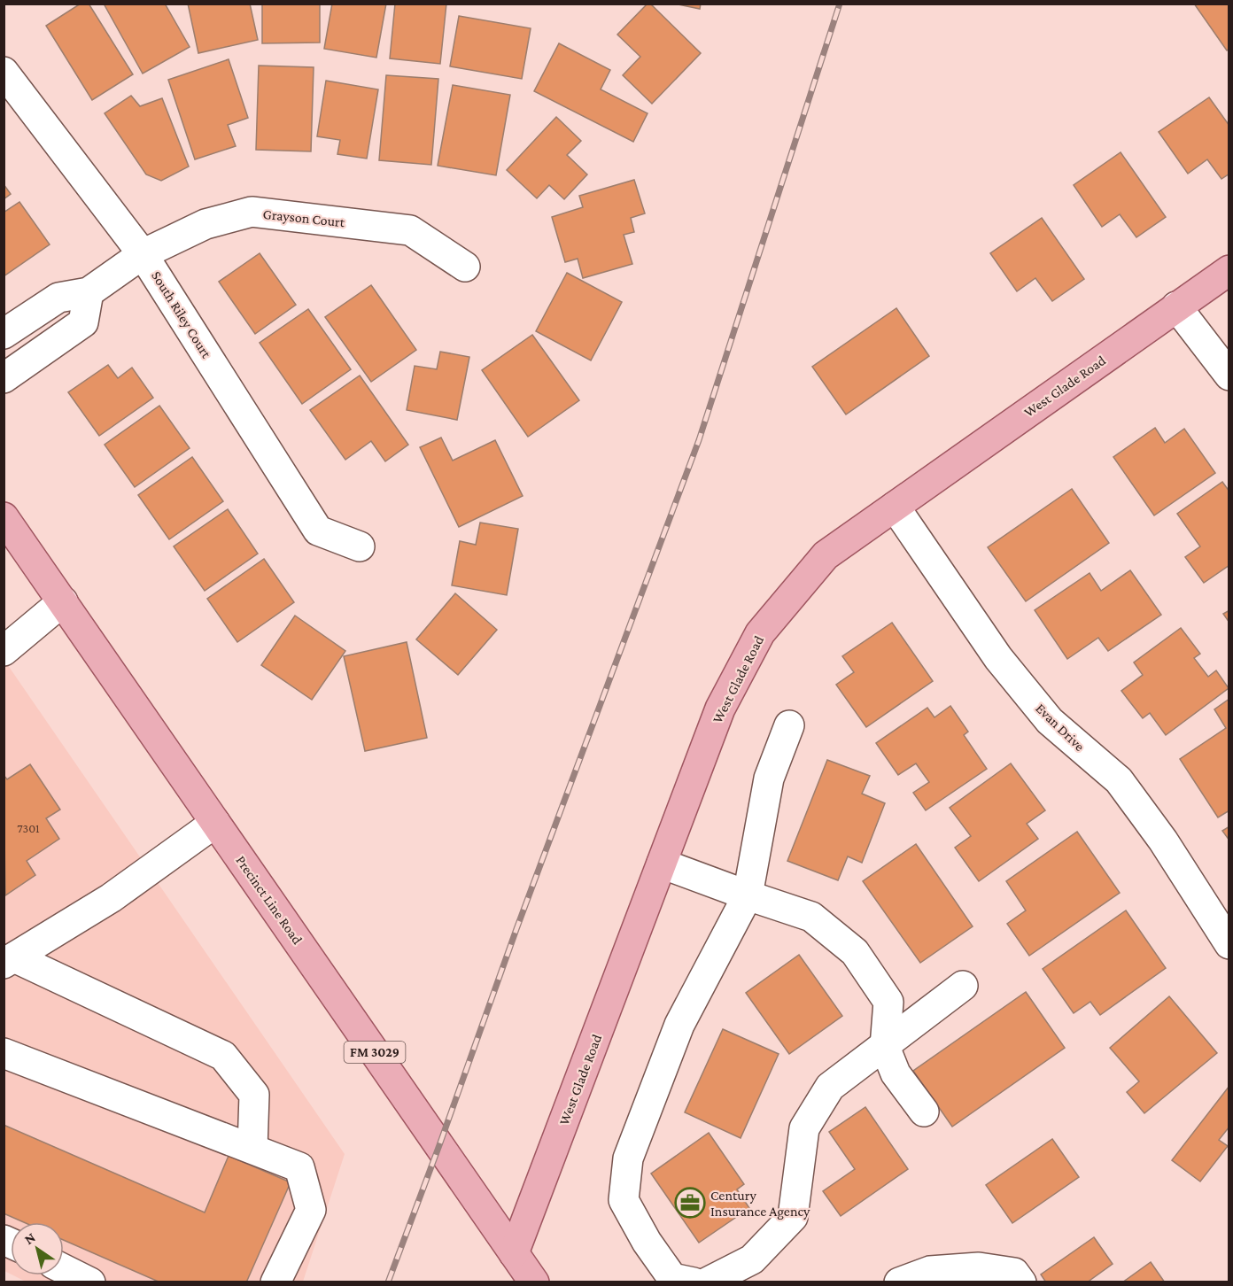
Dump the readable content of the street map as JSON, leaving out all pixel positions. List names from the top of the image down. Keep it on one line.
{"streets":{"main road":["West Glade Road","Precinct Line Road","FM 3029"],"street":["Grayson Court","South Riley Court","Evan Drive"]},"crossings":[["Grayson Court","South Riley Court"],["West Glade Road","Evan Drive"],["West Glade Road","Precinct Line Road"]],"places":{"office":["Century Insurance Agency"]},"house_numbers":["7301"],"north":"top left"}
